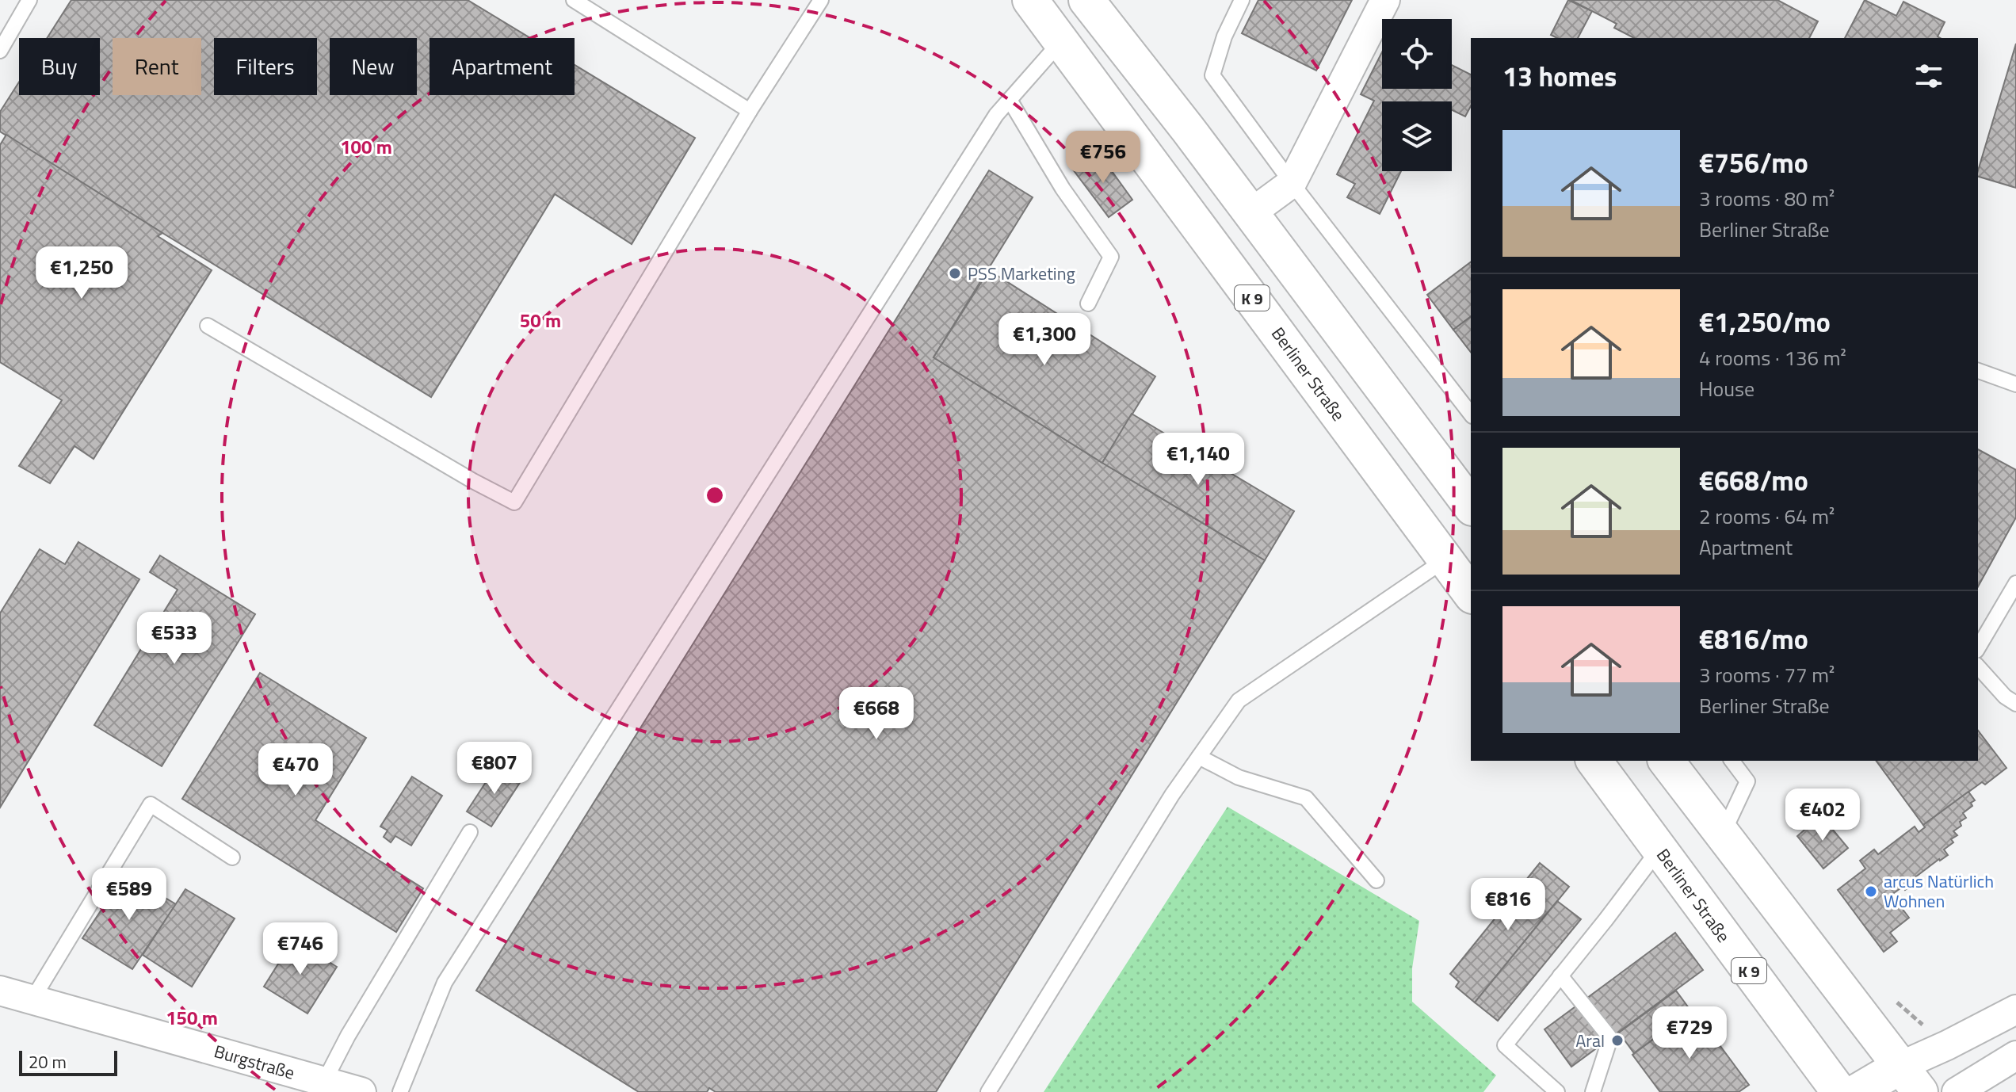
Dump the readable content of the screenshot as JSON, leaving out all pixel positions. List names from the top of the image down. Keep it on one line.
{"streets":{"main road":["K 9","Berliner Straße"],"street":["Burgstraße"]},"places":["PSS Marketing","arcus Natürlich Wohnen","Aral"],"scale_bar":"20 m","page":{"chip":["Buy","Rent","Filters","New","Apartment"],"heading":"13 homes","list":[{"name":"€756/mo","note":"3 rooms · 80 m² · Berliner Straße"},{"name":"€1,250/mo","note":"4 rooms · 136 m² · House"},{"name":"€668/mo","note":"2 rooms · 64 m² · Apartment"},{"name":"€816/mo","note":"3 rooms · 77 m² · Berliner Straße"}],"price":["€756","€1,250","€1,300","€1,140","€533","€668","€807","€470","€402","€589","€816","€746","€729"],"scale":"20 m"},"rings":["100 m","50 m","150 m"]}
